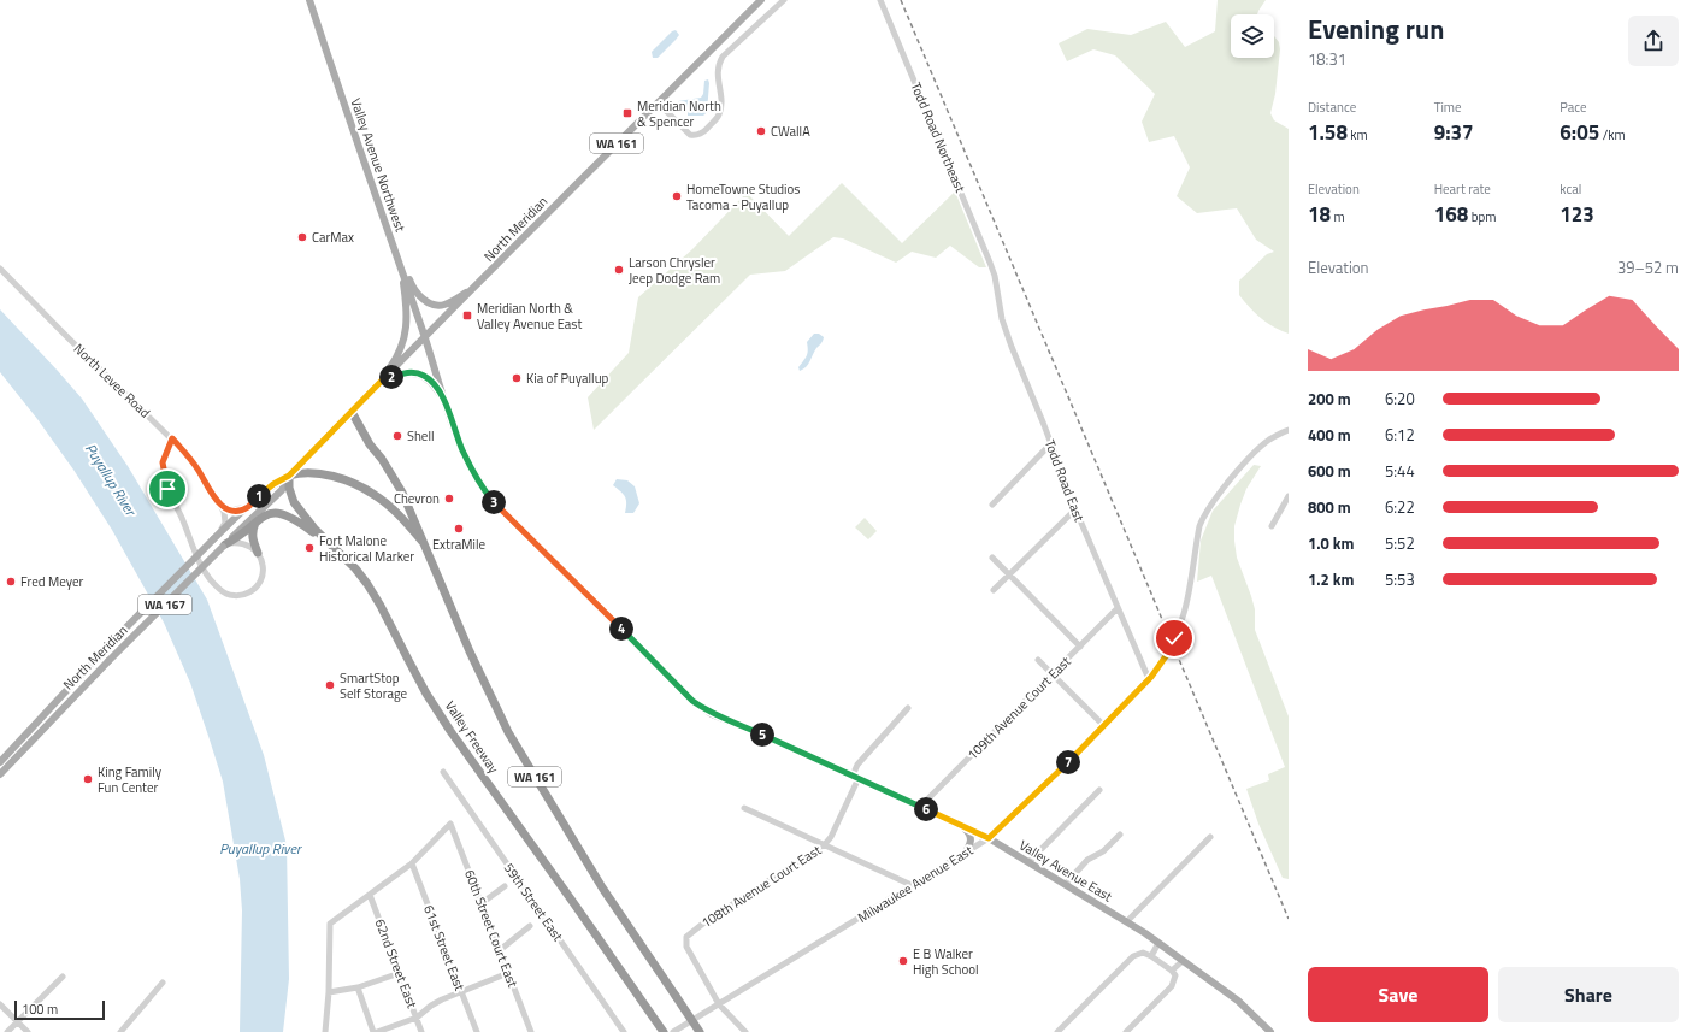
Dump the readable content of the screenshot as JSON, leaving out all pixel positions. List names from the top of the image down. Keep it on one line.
{"streets":{"highway":["WA 161","WA 167","Valley Freeway"],"main road":["Valley Avenue Northwest","North Meridian","Valley Avenue East"],"street":["Todd Road Northeast","North Levee Road","Todd Road East","109th Avenue Court East","Milwaukee Avenue East","108th Avenue Court East","59th Street East","60th Street Court East","61st Street East","62nd Street East"]},"crossings":[["Todd Road Northeast","Todd Road East"],["WA 161","North Meridian"],["WA 161","WA 167"],["WA 161","Valley Freeway"],["Valley Avenue Northwest","North Meridian"],["Valley Avenue Northwest","Valley Avenue East"],["North Meridian","North Levee Road"],["North Meridian","WA 167"],["Todd Road East","109th Avenue Court East"],["Todd Road East","Milwaukee Avenue East"],["WA 167","Valley Freeway"],["109th Avenue Court East","Valley Avenue East"],["Valley Avenue East","Milwaukee Avenue East"],["Valley Avenue East","108th Avenue Court East"],["Milwaukee Avenue East","108th Avenue Court East"],["60th Street Court East","61st Street East"]],"water":["Puyallup River"],"places":{"transit":["Meridian North & Spencer","Meridian North & Valley Avenue East"],"other":["CWallA","HomeTowne Studios Tacoma - Puyallup","CarMax","Larson Chrysler Jeep Dodge Ram","Kia of Puyallup","Shell","Chevron","ExtraMile","Fort Malone Historical Marker","Fred Meyer","SmartStop Self Storage","King Family Fun Center","E B Walker High School"]},"scale_bar":"100 m","page":{"heading":["Evening run","18:31"],"stats":[["Distance","1.58 km"],["Time","9:37"],["Pace","6:05 /km"],["Elevation","18 m"],["Heart rate","168 bpm"],["kcal","123"]],"chart":["Elevation","39–52 m"],"pins":["2","1","3","4","5","7","6"],"list":[{"name":"200 m","note":"6:20"},{"name":"400 m","note":"6:12"},{"name":"600 m","note":"5:44"},{"name":"800 m","note":"6:22"},{"name":"1.0 km","note":"5:52"},{"name":"1.2 km","note":"5:53"}],"buttons":["Save","Share"],"scale":"100 m"}}
